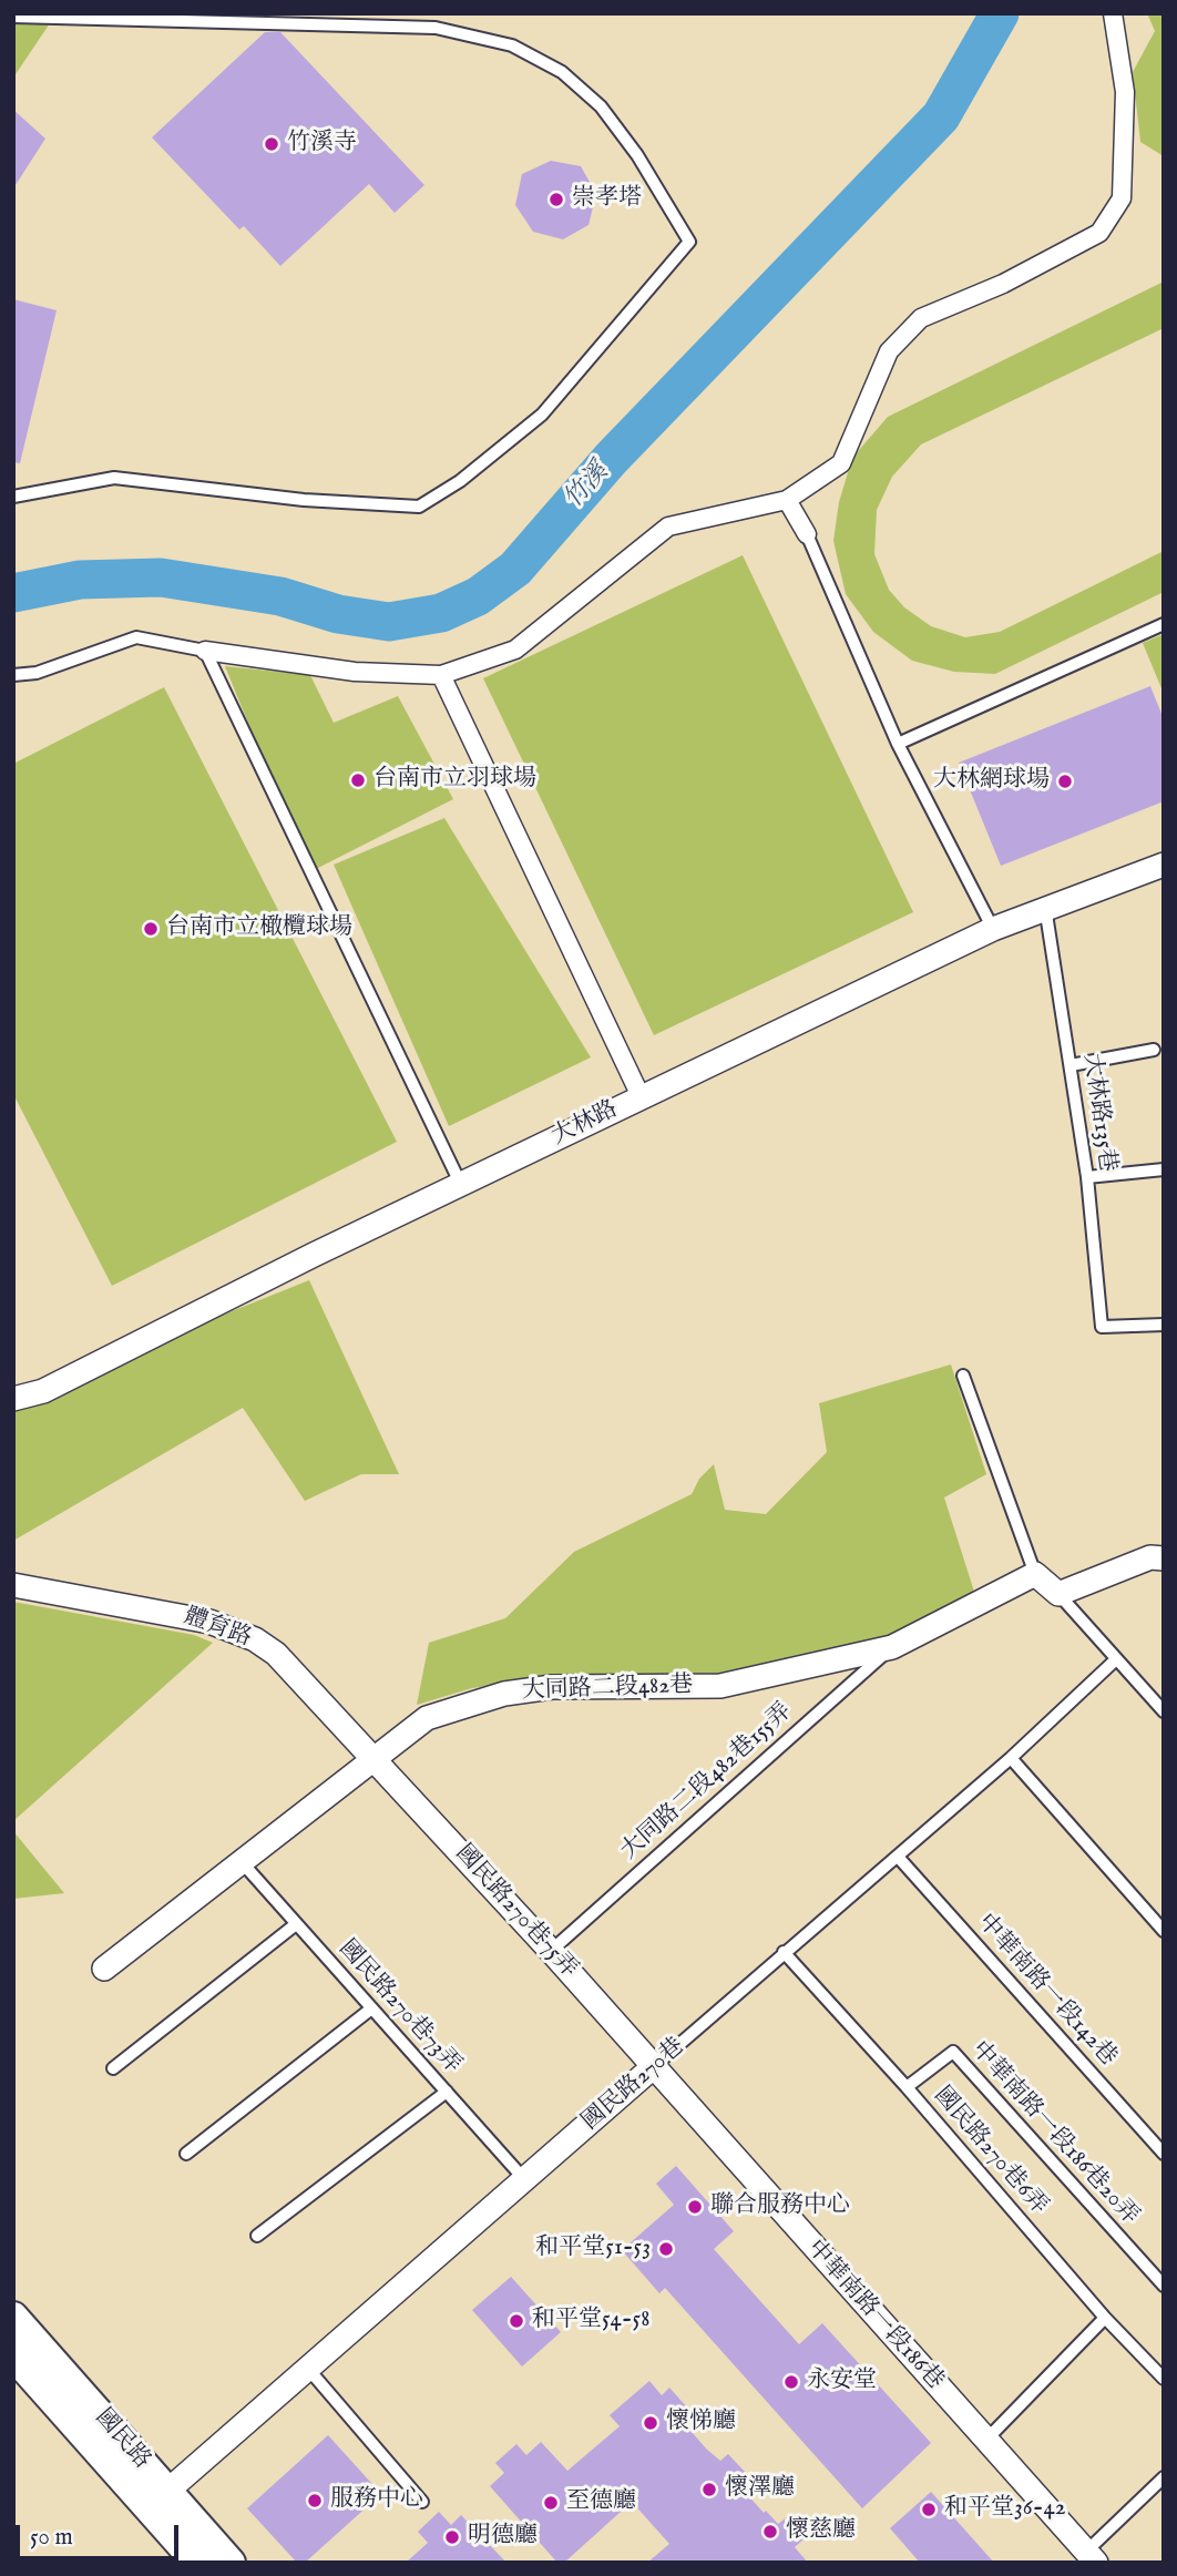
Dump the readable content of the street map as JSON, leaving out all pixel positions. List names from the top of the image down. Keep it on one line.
{"streets":{"street":["大林路","體育路","大同路二段482巷","國民路270巷75弄","國民路270巷","中華南路一段186巷","國民路"],"lane":["大林路135巷","大同路二段482巷155弄","中華南路一段142巷","國民路270巷73弄","中華南路一段186巷20弄","國民路270巷6弄"]},"crossings":[["大林路135巷","大林路"],["體育路","大同路二段482巷"],["體育路","國民路270巷75弄"],["大同路二段482巷","大同路二段482巷155弄"],["大同路二段482巷","國民路270巷75弄"],["大同路二段482巷","國民路270巷73弄"],["大同路二段482巷155弄","國民路270巷75弄"],["國民路270巷75弄","國民路270巷"],["國民路270巷75弄","中華南路一段186巷"],["中華南路一段142巷","國民路270巷"],["國民路270巷73弄","國民路270巷"],["國民路270巷","國民路270巷6弄"],["國民路270巷","中華南路一段186巷"],["國民路270巷","國民路"],["中華南路一段186巷20弄","國民路270巷6弄"]],"water":["竹溪"],"places":["竹溪寺","崇孝塔","台南市立羽球場","大林網球場","台南市立橄欖球場","聯合服務中心","和平堂51-53","和平堂54-58","永安堂","懷悌廳","懷澤廳","服務中心","至德廳","和平堂36-42","懷慈廳","明德廳"],"scale_bar":"50 m"}
